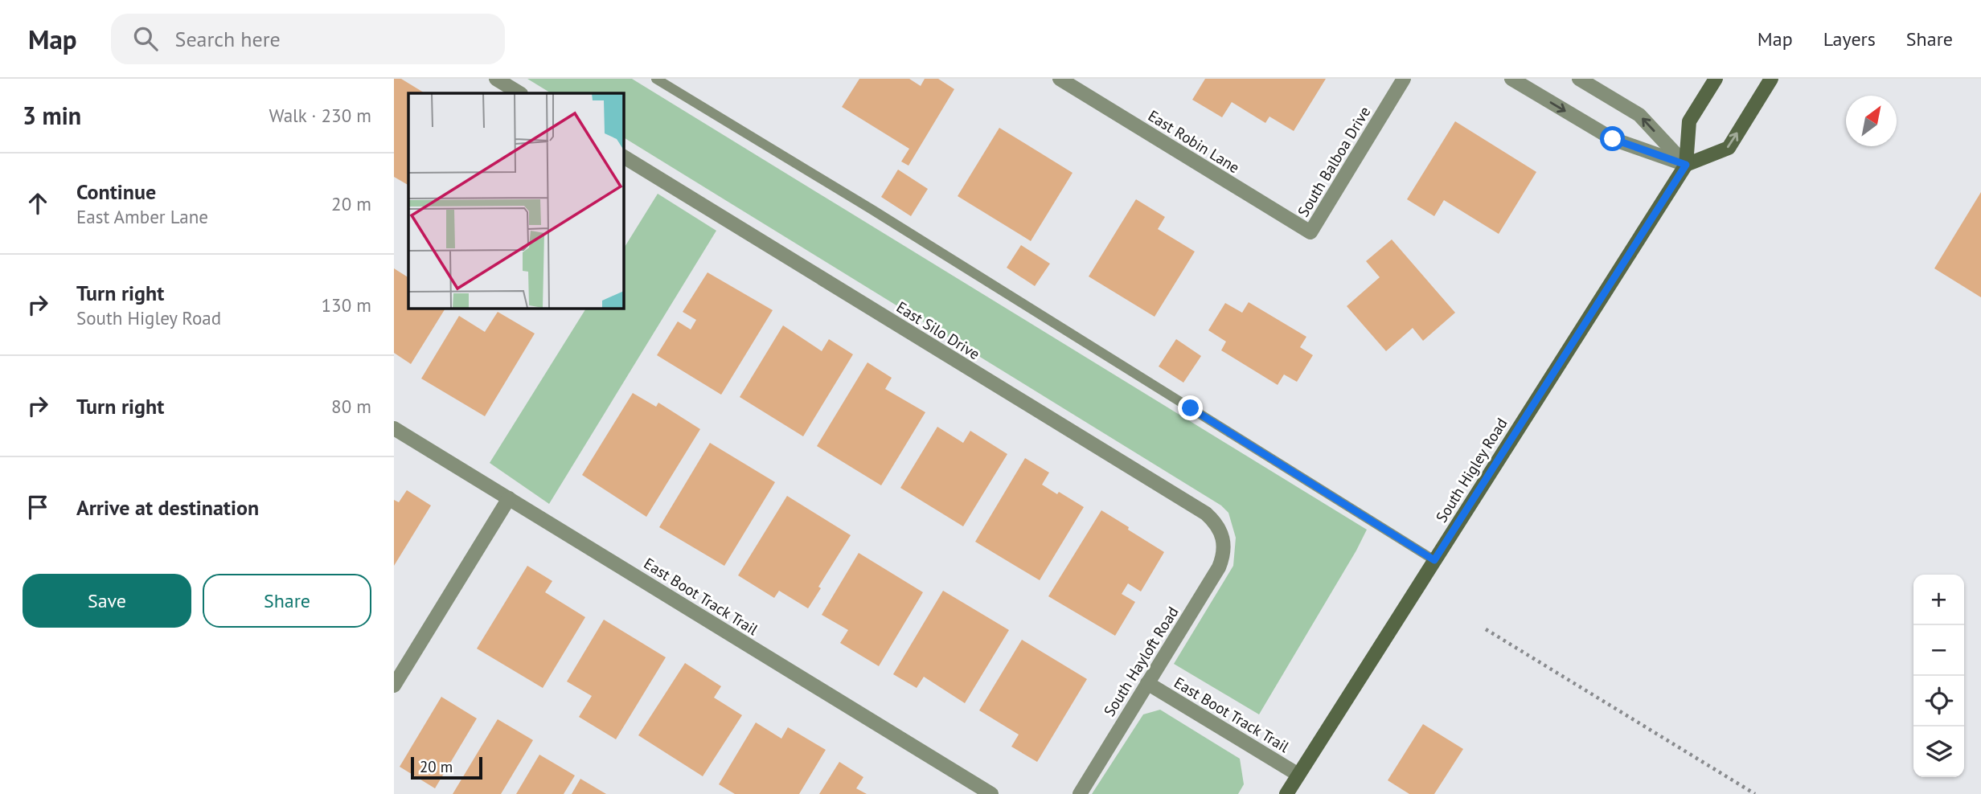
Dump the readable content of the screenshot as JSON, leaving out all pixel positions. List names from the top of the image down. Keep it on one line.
{"streets":{"main road":["South Higley Road"],"street":["East Robin Lane","South Balboa Drive","East Silo Drive","East Boot Track Trail","South Hayloft Road"]},"crossings":[["East Robin Lane","South Balboa Drive"],["East Silo Drive","South Hayloft Road"],["South Higley Road","East Boot Track Trail"],["East Boot Track Trail","South Hayloft Road"]],"scale_bar":"20 m","north":"top right","page":{"header":"Map","search":"Search here","nav":["Map","Layers","Share"],"heading":["3 min","Walk · 230 m"],"list":[["Continue","East Amber Lane","20 m"],["Turn right","South Higley Road","130 m"],["Turn right","80 m"],"Arrive at destination"],"buttons":["Save","Share"],"map_buttons":["+","−"],"scale":"20 m"}}
